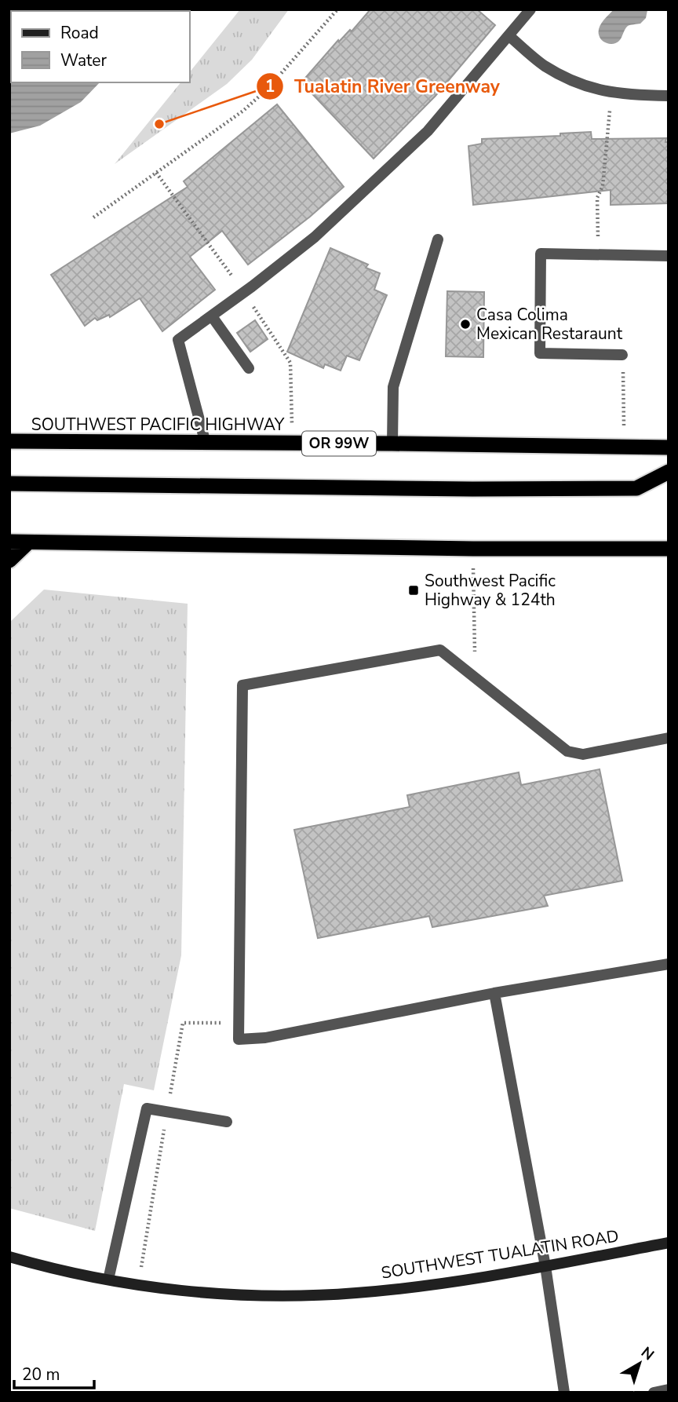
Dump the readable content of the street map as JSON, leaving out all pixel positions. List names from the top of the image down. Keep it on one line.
{"streets":{"highway":["SOUTHWEST PACIFIC HIGHWAY","OR 99W"],"main road":["SOUTHWEST TUALATIN ROAD"]},"places":{"other":["Tualatin River Greenway","Casa Colima Mexican Restaraunt"],"transit":["Southwest Pacific Highway & 124th"]},"legend":["Road","Water"],"scale_bar":"20 m","north":"top right"}
